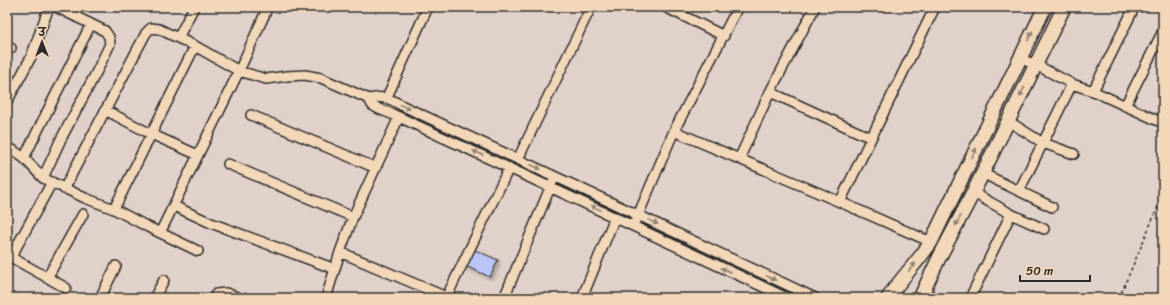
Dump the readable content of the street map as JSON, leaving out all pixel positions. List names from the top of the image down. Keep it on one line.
{"scale_bar":"50 m","north":"top"}
